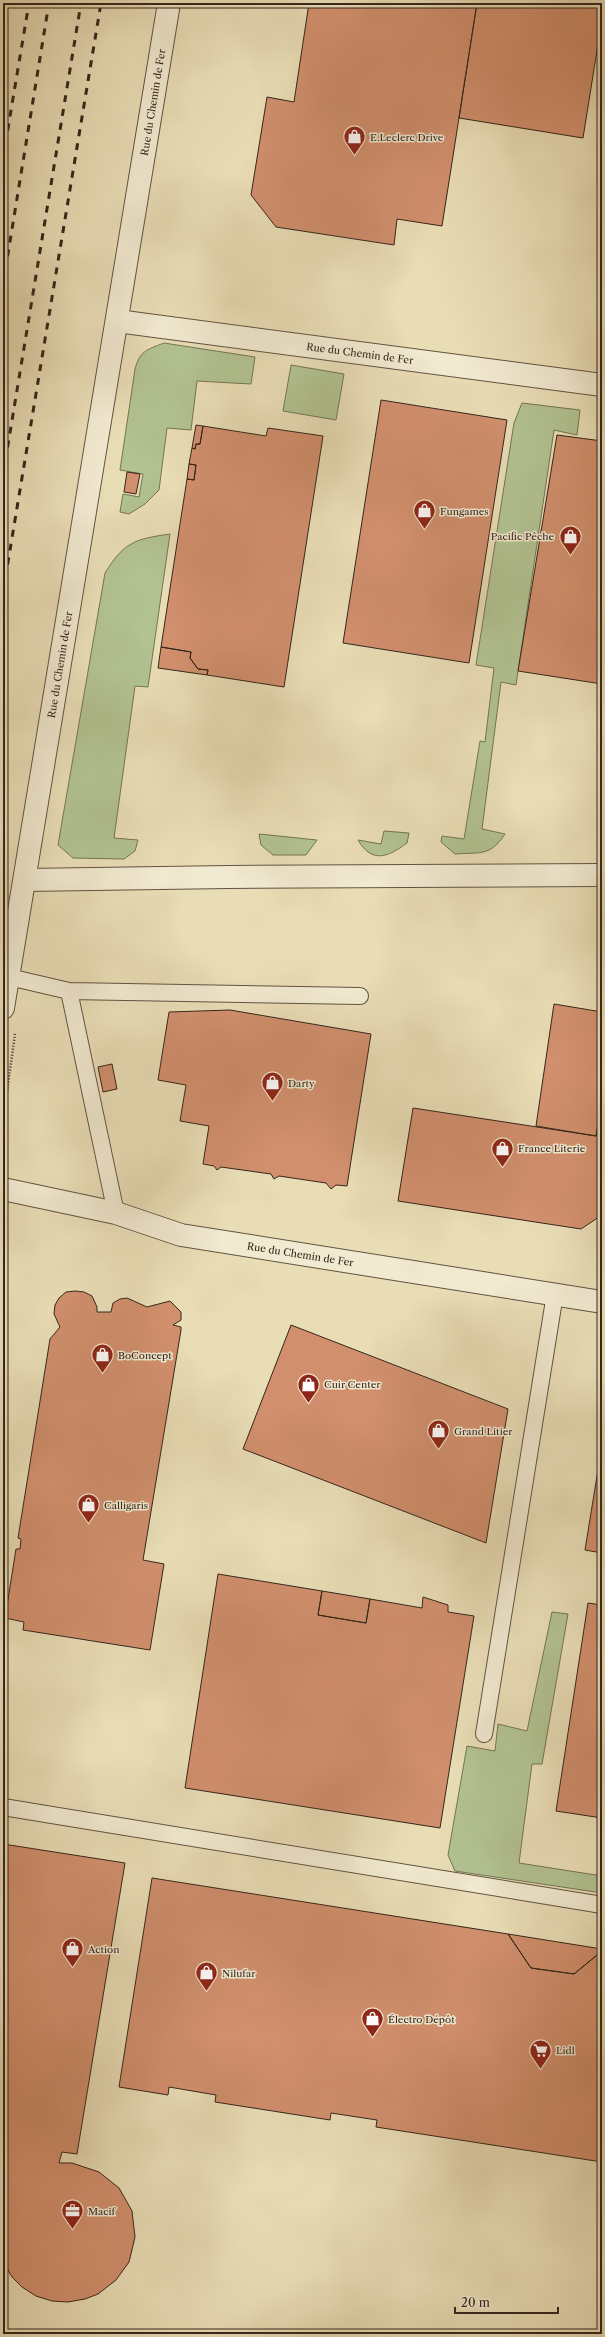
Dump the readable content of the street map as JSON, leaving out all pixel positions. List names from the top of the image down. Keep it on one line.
{"streets":{"street":["Rue du Chemin de Fer"]},"places":{"shop":["E.Leclerc Drive","Fungames","Pacific Pêche","Darty","France Literie","BoConcept","Cuir Center","Grand Litier","Calligaris","Action","Nilufar","Électro Dépôt"],"supermarket":["Lidl"],"office":["Macif"]},"scale_bar":"20 m"}
